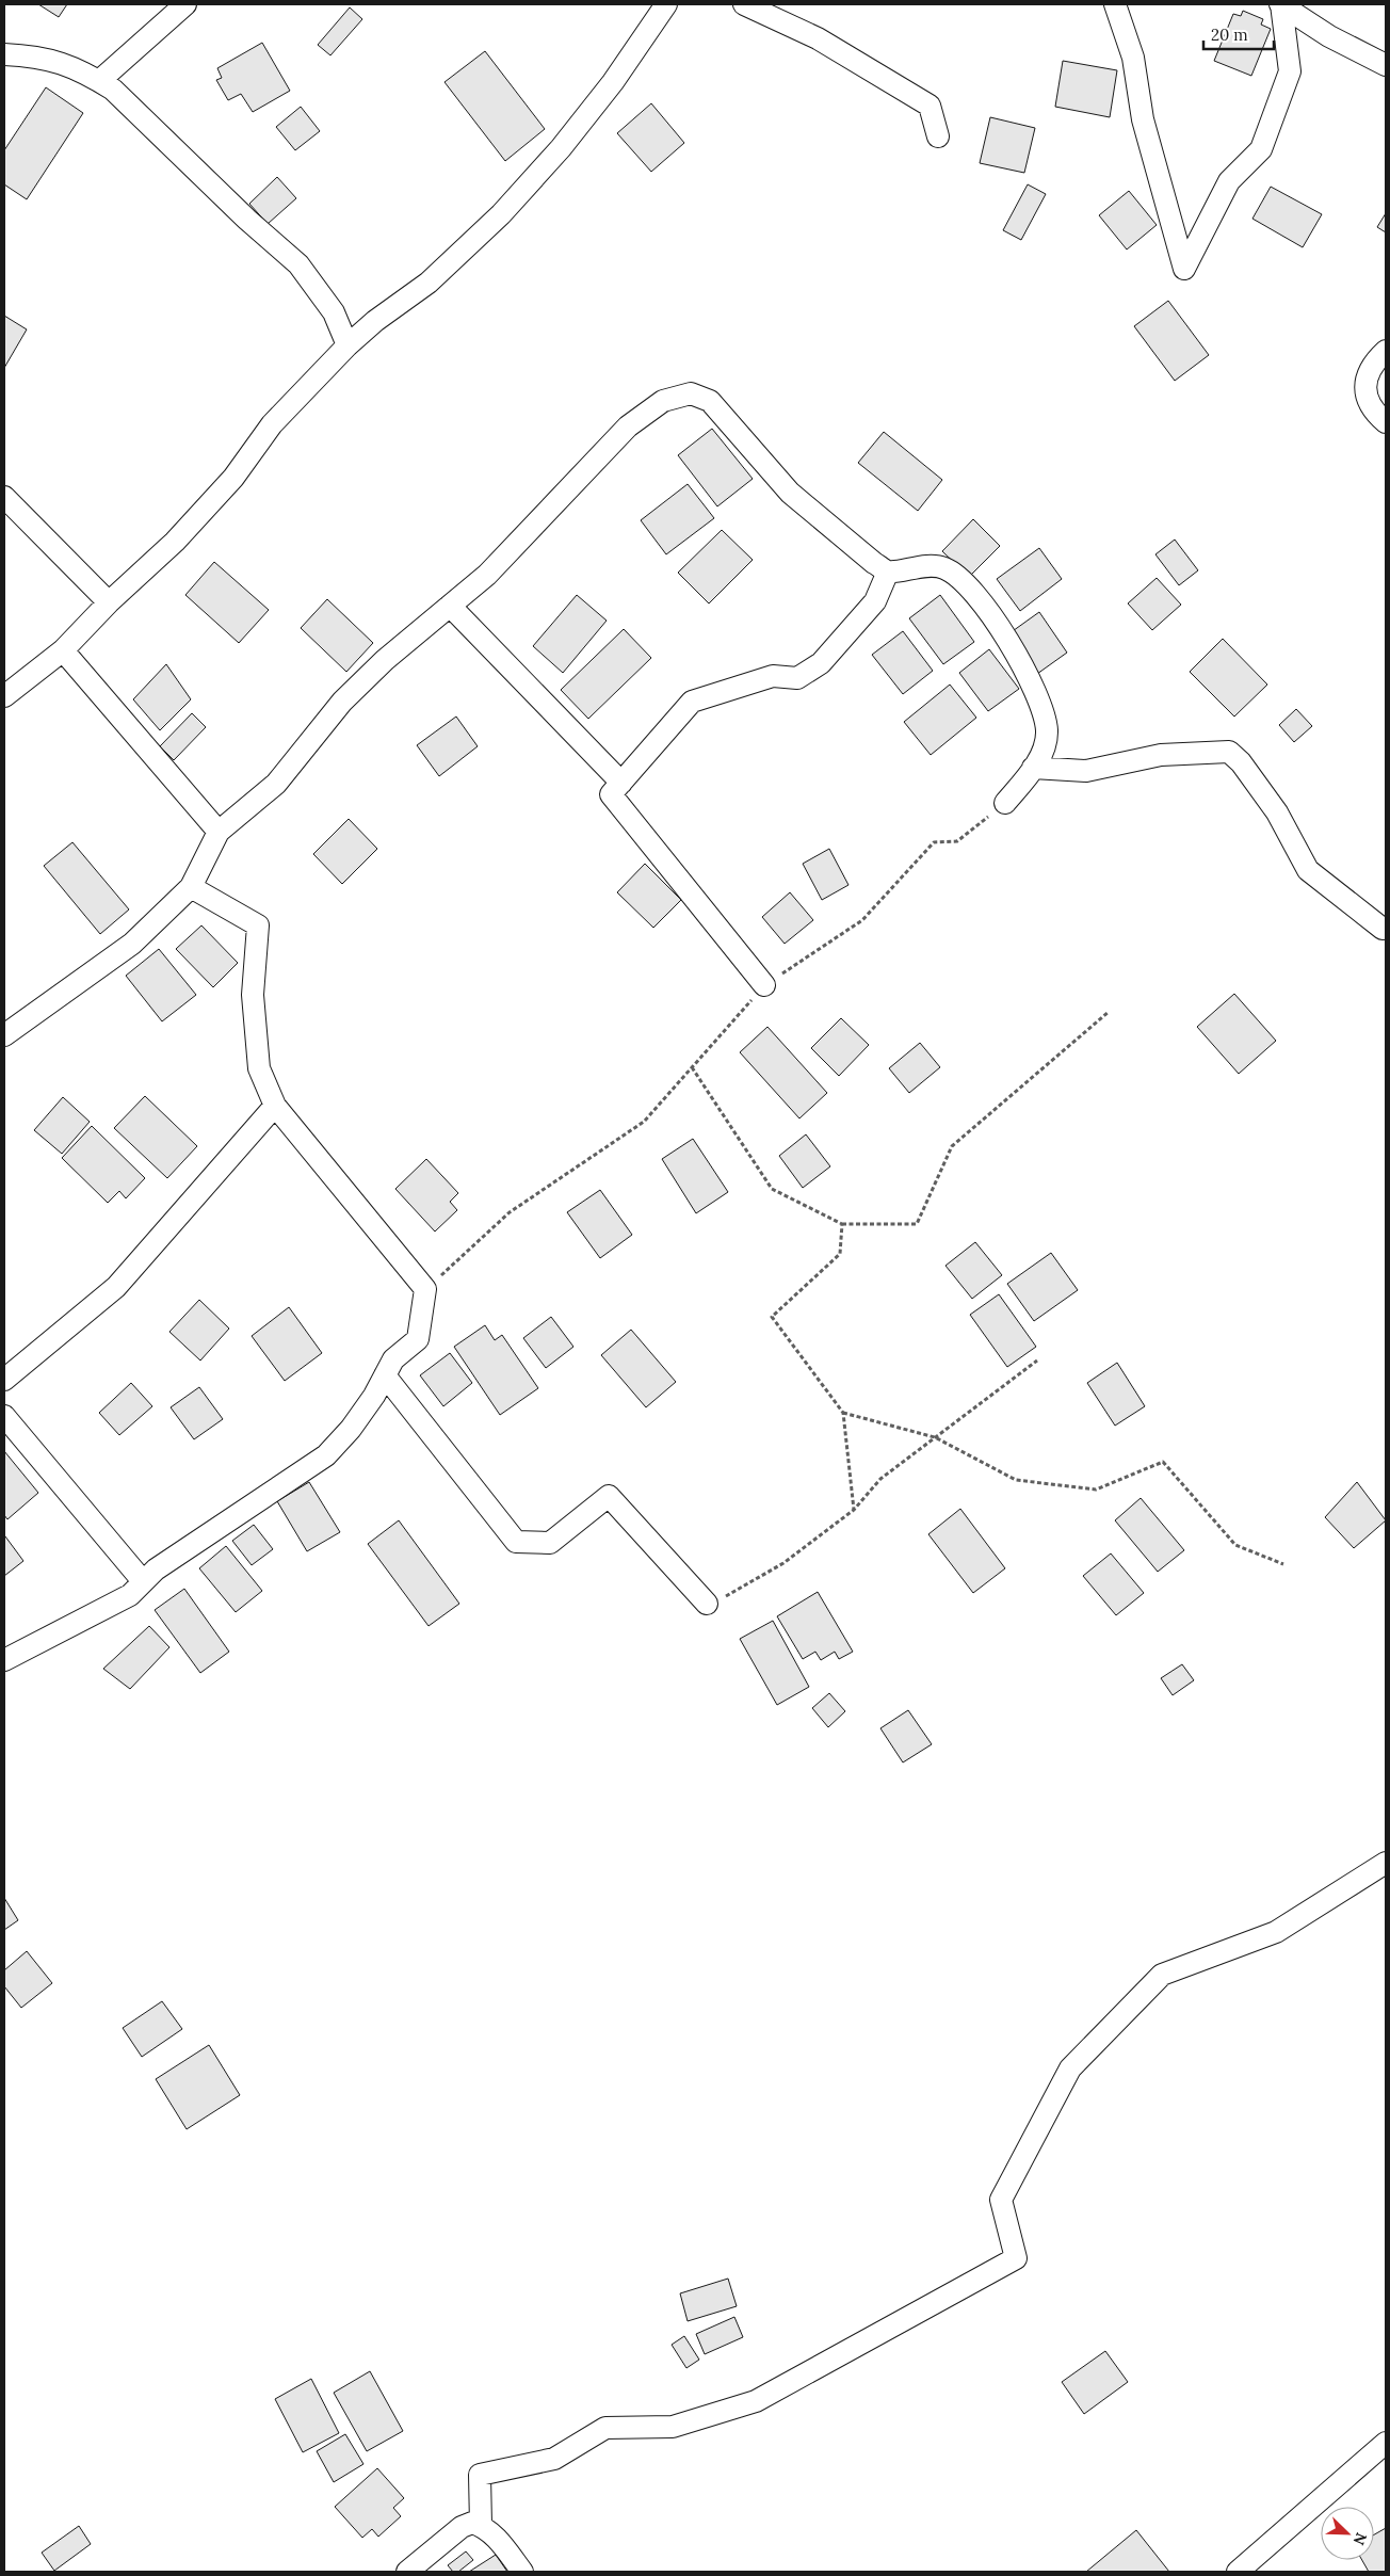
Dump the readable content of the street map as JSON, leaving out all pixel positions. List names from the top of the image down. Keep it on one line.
{"scale_bar":"20 m","north":"bottom right"}
